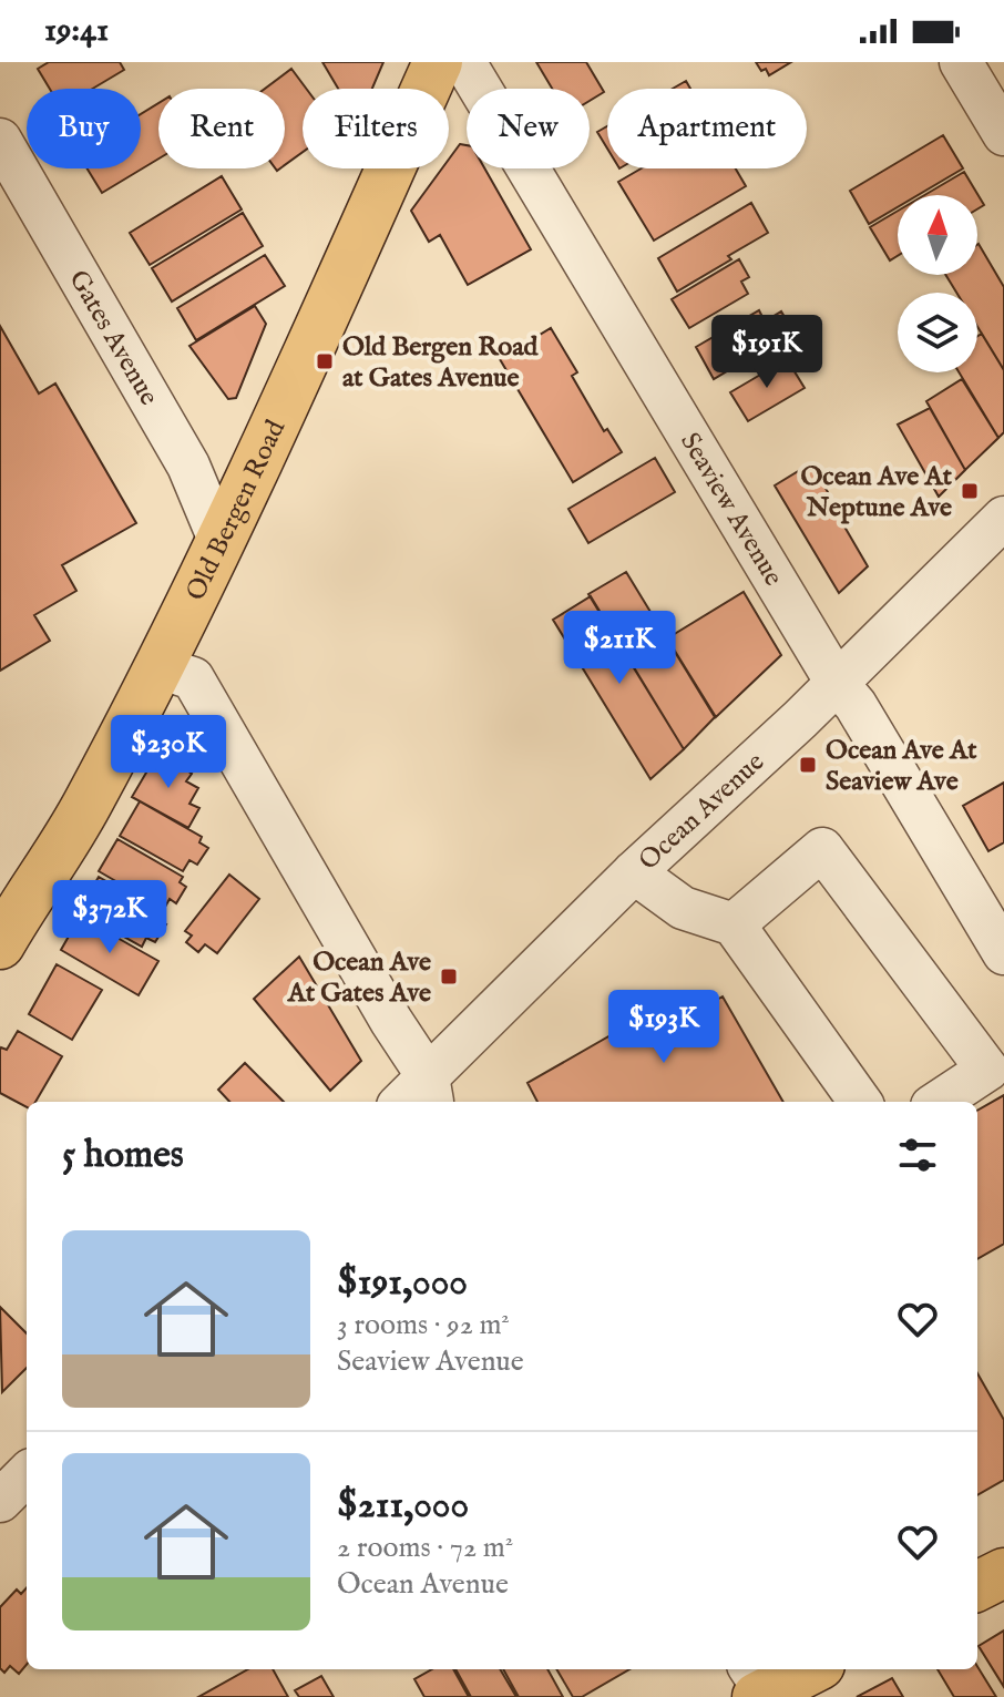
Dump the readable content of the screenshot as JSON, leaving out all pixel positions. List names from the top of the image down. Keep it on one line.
{"streets":{"main road":["Old Bergen Road"],"street":["Gates Avenue","Seaview Avenue","Ocean Avenue"]},"crossings":[["Gates Avenue","Old Bergen Road"],["Seaview Avenue","Ocean Avenue"]],"places":{"transit":["Old Bergen Road at Gates Avenue","Ocean Ave At Neptune Ave","Ocean Ave At Seaview Ave","Ocean Ave At Gates Ave"]},"north":"top","page":{"status":"19:41","chip":["Buy","Rent","Filters","New","Apartment"],"price":["$191K","$211K","$230K","$372K","$193K"],"heading":"5 homes","list":[{"name":"$191,000","note":"3 rooms · 92 m² · Seaview Avenue"},{"name":"$211,000","note":"2 rooms · 72 m² · Ocean Avenue"}]}}
